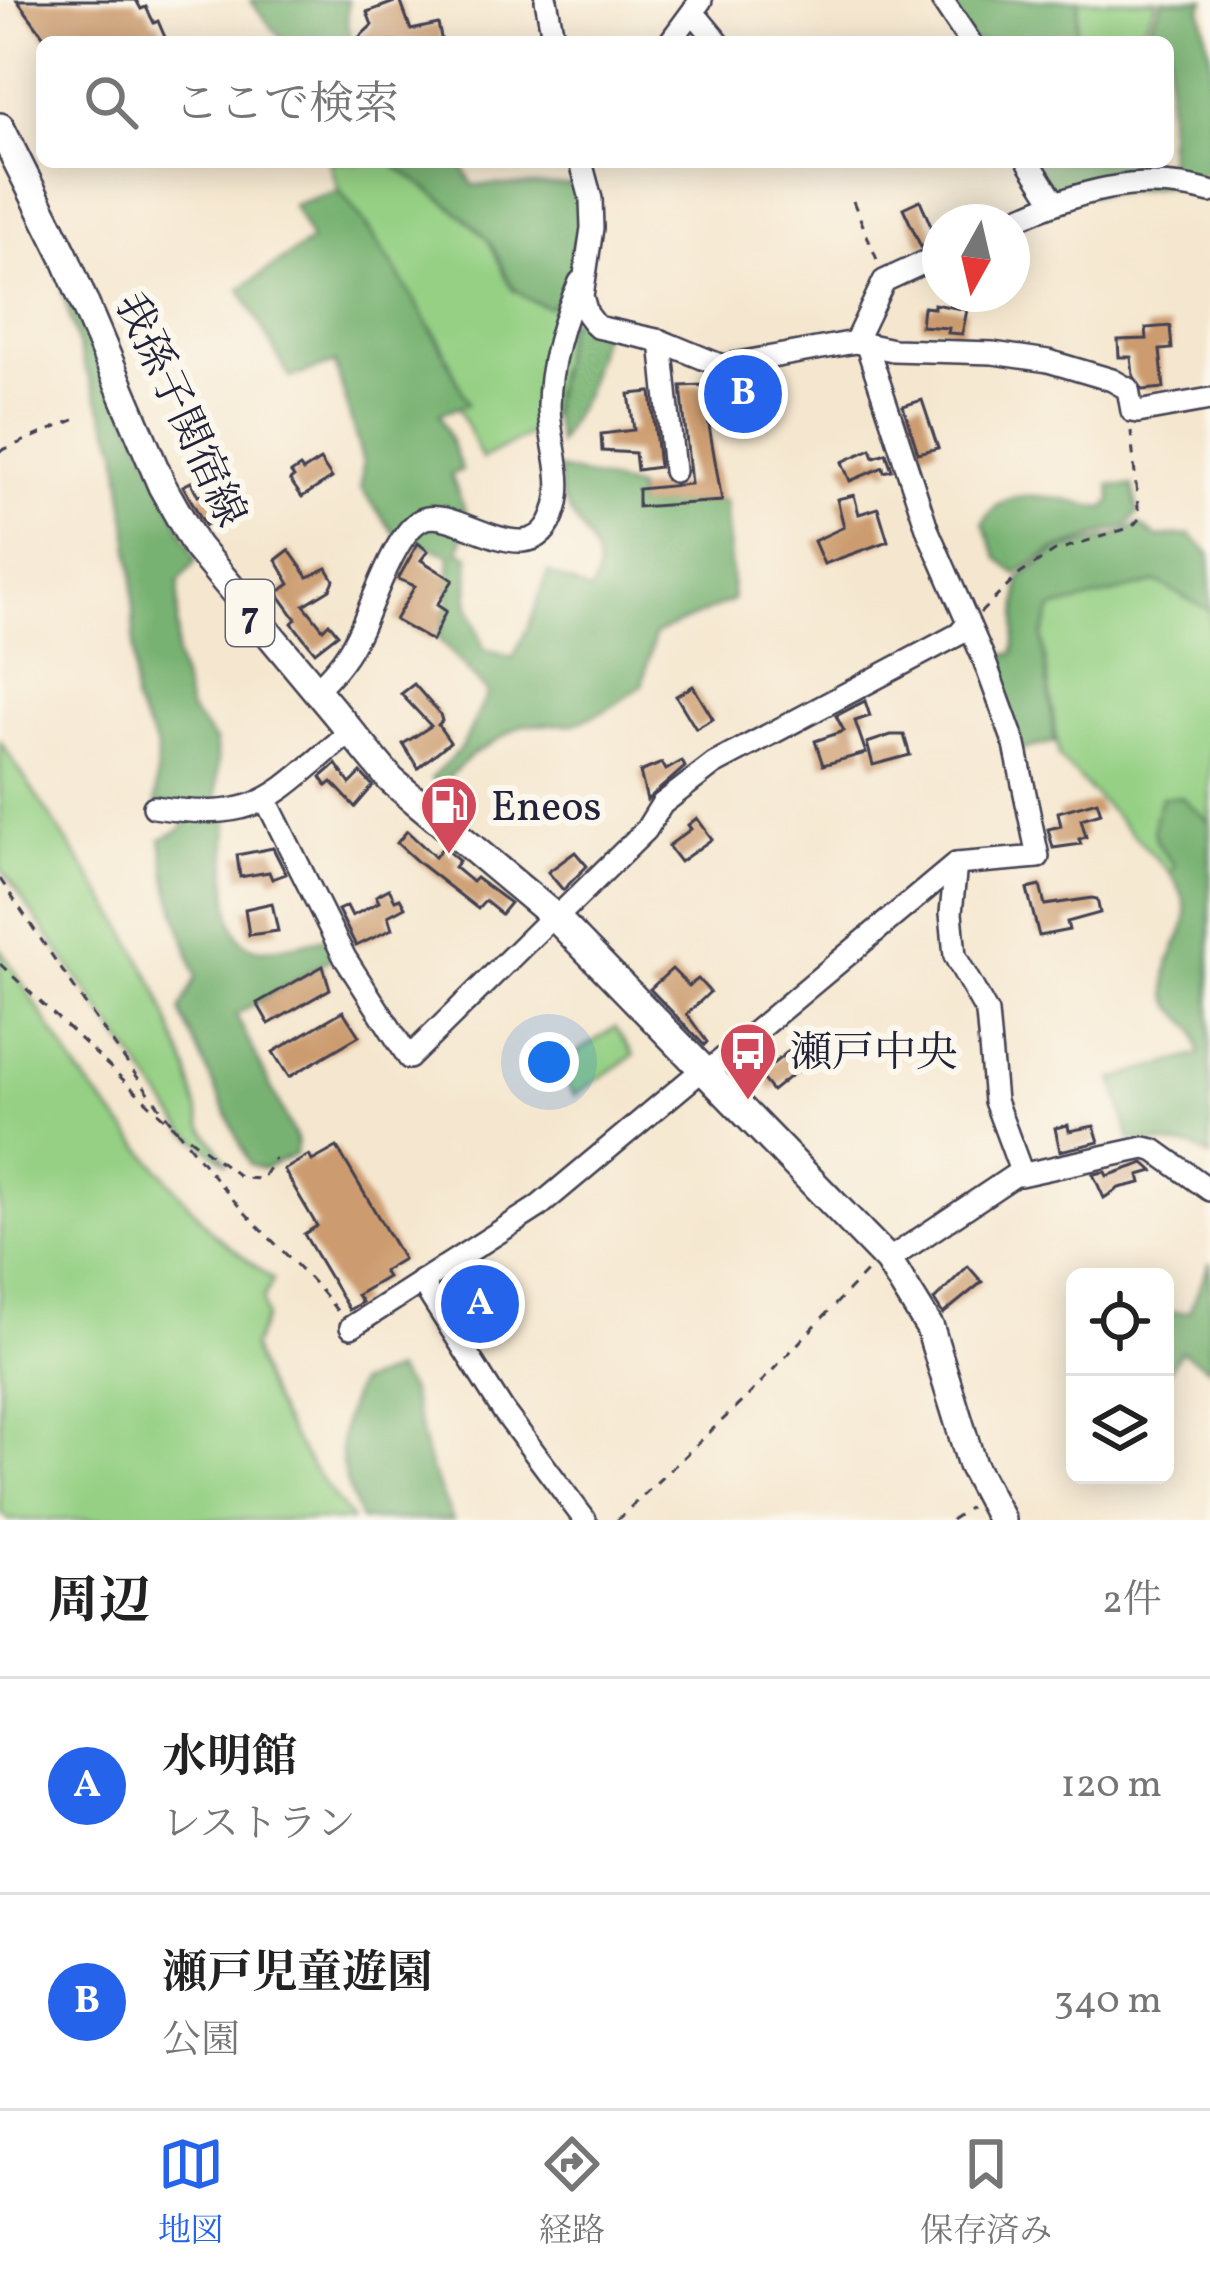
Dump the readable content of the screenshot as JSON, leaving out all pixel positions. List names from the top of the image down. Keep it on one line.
{"streets":{"main road":["我孫子関宿線","7"]},"places":{"fuel station":["Eneos"],"bus stop":["瀬戸中央"]},"north":"bottom","page":{"search":"ここで検索","pins":["B","A"],"heading":["周辺","2件"],"list":[{"mark":"A","name":"水明館","note":"レストラン","value":"120 m"},{"mark":"B","name":"瀬戸児童遊園","note":"公園","value":"340 m"}],"nav":["地図","経路","保存済み"]}}
